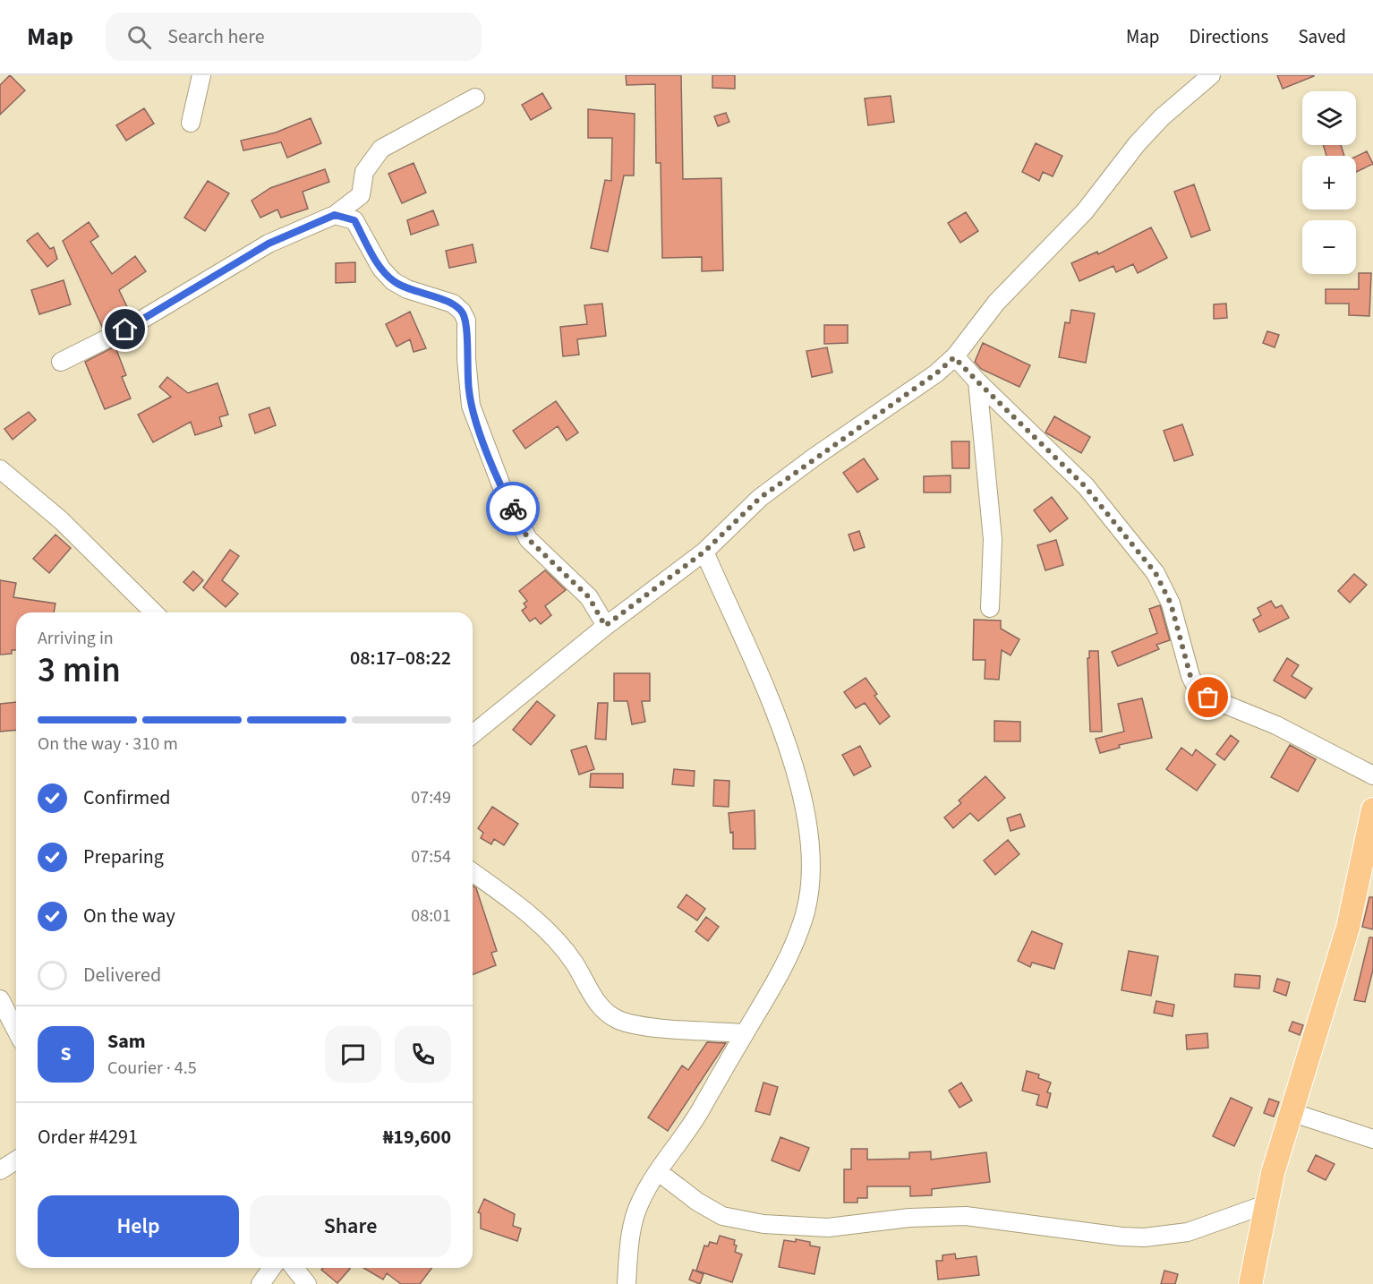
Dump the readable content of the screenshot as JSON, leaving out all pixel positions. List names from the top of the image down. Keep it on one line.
{"page":{"header":"Map","search":"Search here","nav":["Map","Directions","Saved"],"map_buttons":["+","−"],"heading":["3 min","Arriving in","08:17–08:22"],"panel":["Sam","Courier · 4.5","Order #4291","₦19,600"],"bar":"On the way · 310 m","list":[["Confirmed","07:49"],["Preparing","07:54"],["On the way","08:01"],"Delivered"],"round":"S","buttons":["Help","Share"]}}
